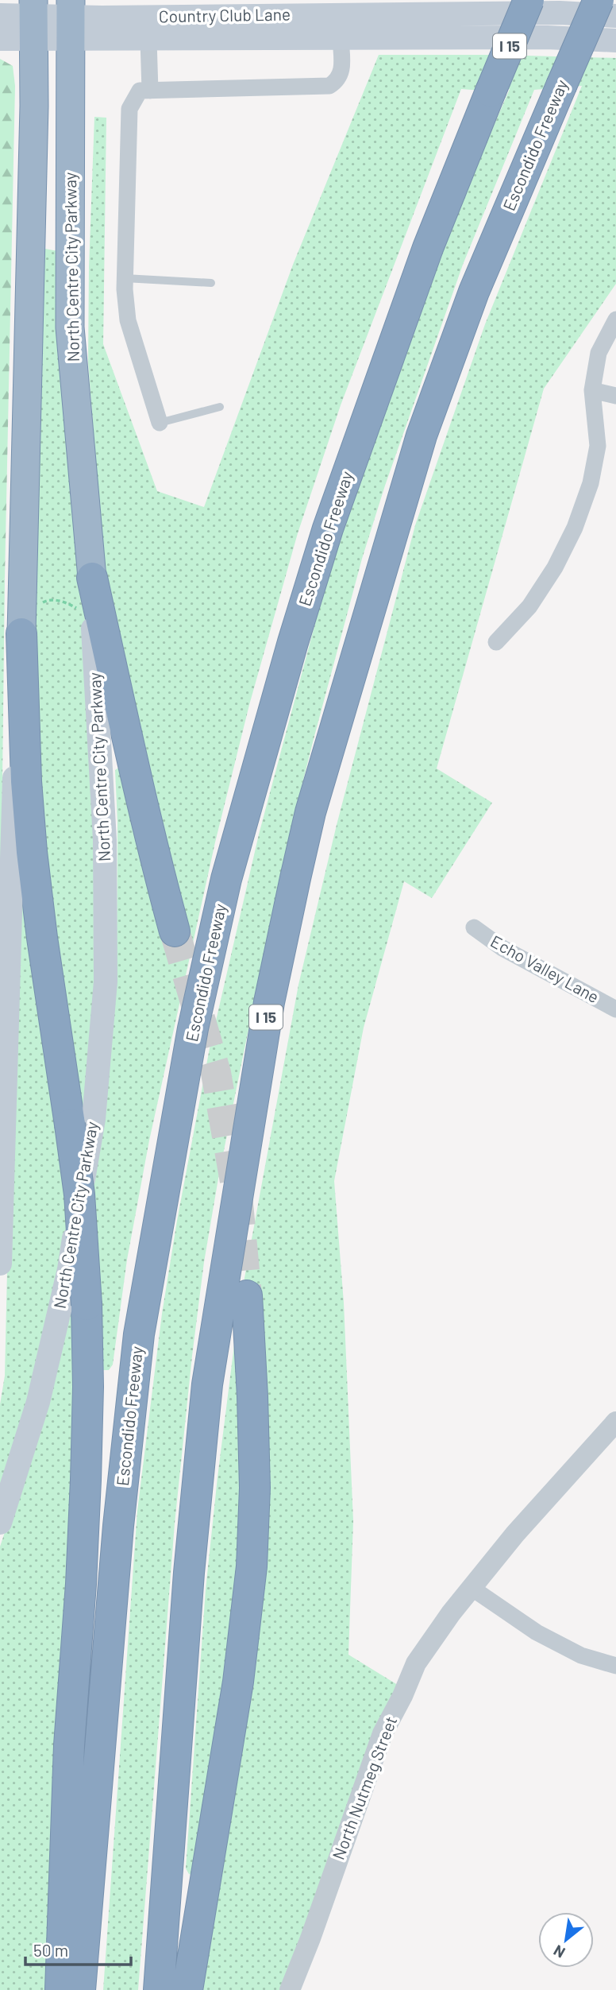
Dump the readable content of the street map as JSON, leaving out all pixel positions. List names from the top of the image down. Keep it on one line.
{"streets":{"highway":["I 15","Escondido Freeway","North Centre City Parkway"],"main road":["Country Club Lane"],"street":["Echo Valley Lane","North Nutmeg Street"]},"crossings":[["Country Club Lane","North Centre City Parkway"]],"scale_bar":"50 m","north":"bottom left"}
